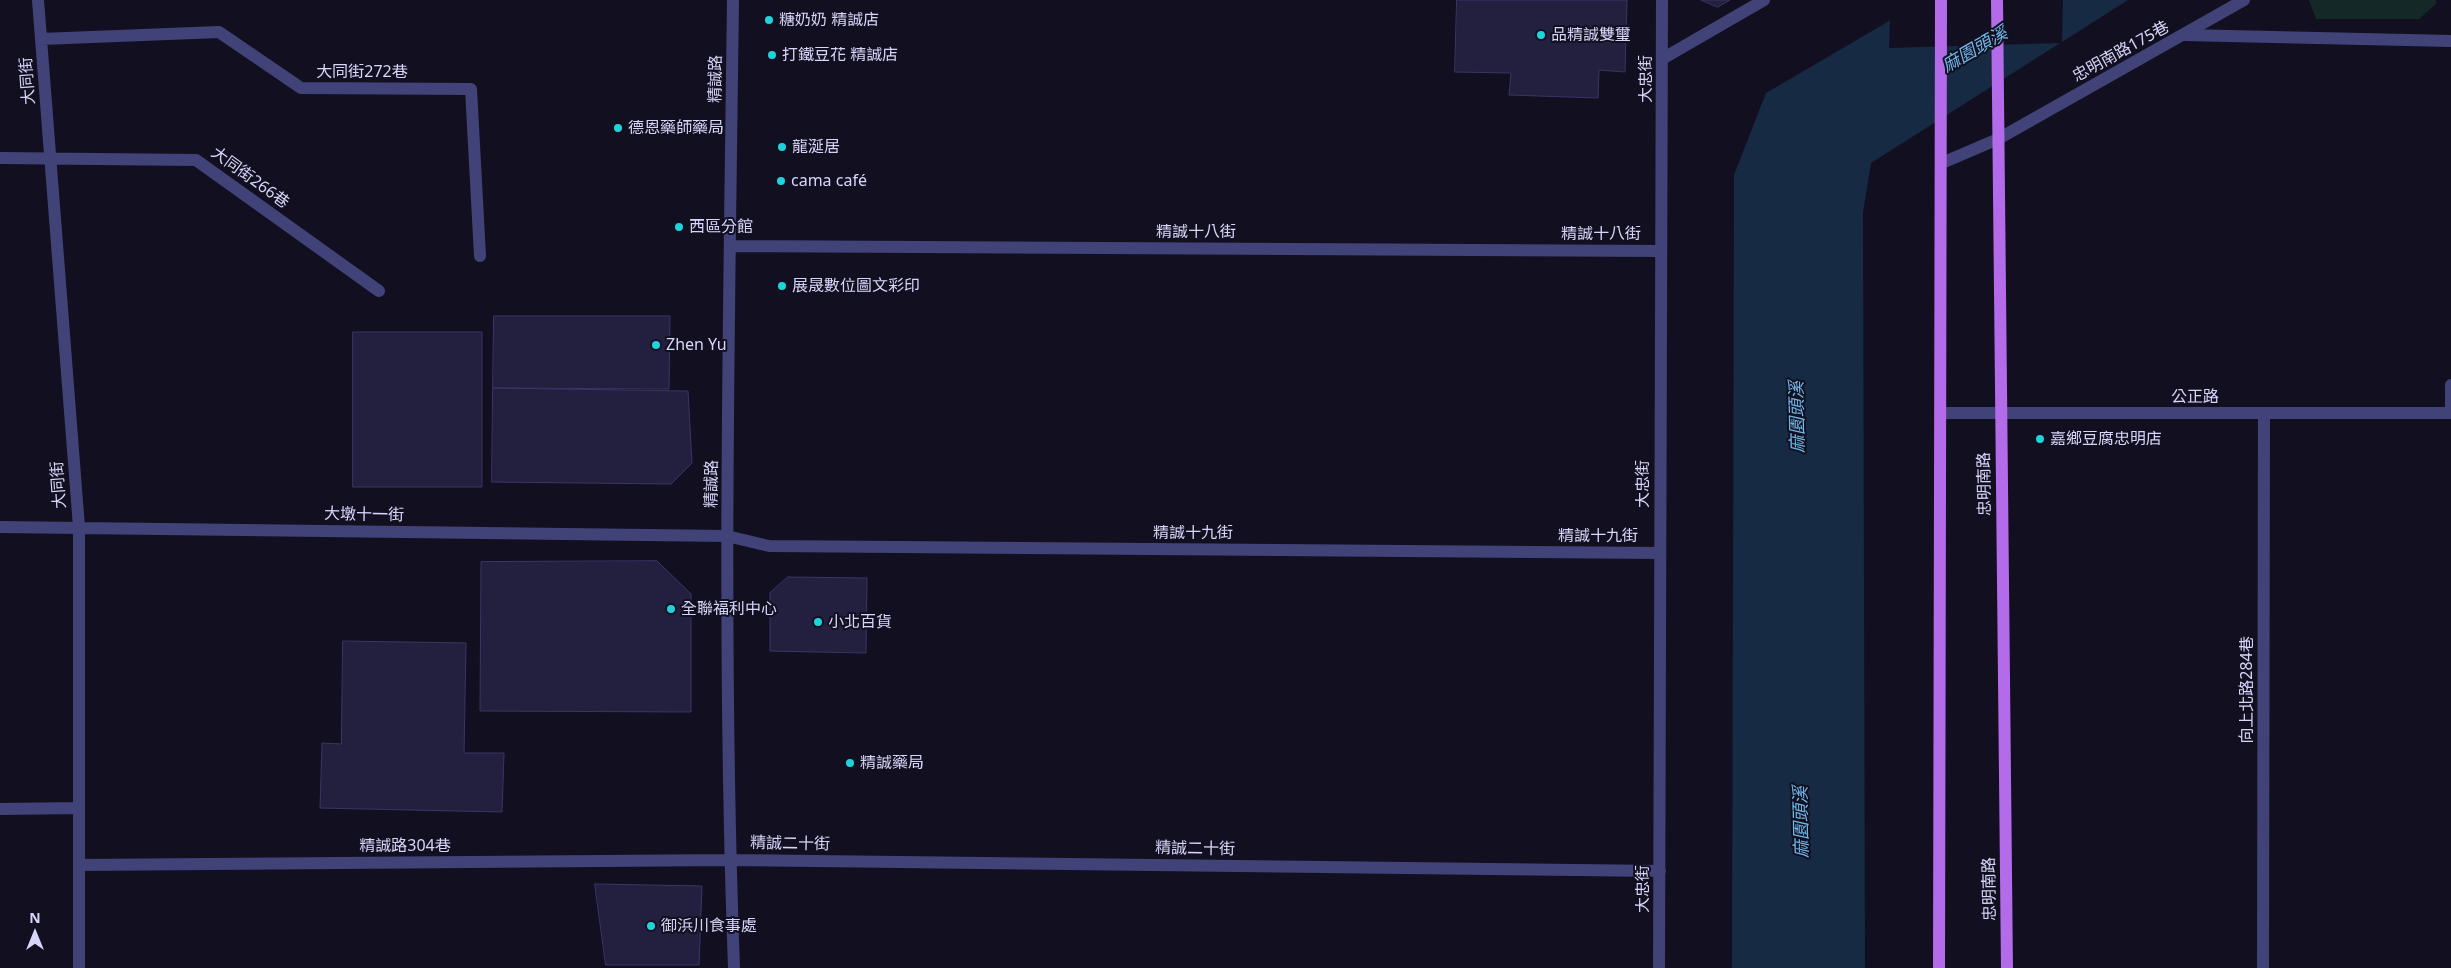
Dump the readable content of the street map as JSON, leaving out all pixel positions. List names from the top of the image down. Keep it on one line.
{"streets":{"main road":["忠明南路"],"street":["忠明南路175巷","大同街272巷","精誠路","大忠街","大同街","大同街266巷","精誠十八街","公正路","大墩十一街","精誠十九街","向上北路284巷","精誠二十街","精誠路304巷"]},"crossings":[["忠明南路175巷","忠明南路"],["大同街272巷","大同街"],["精誠路","精誠十八街"],["精誠路","大墩十一街"],["精誠路","精誠十九街"],["精誠路","精誠二十街"],["精誠路","精誠路304巷"],["大忠街","精誠十八街"],["大忠街","精誠十九街"],["大忠街","精誠二十街"],["大同街","大同街266巷"],["大同街","大墩十一街"],["大同街","精誠路304巷"],["公正路","忠明南路"],["公正路","向上北路284巷"],["大墩十一街","精誠十九街"],["精誠二十街","精誠路304巷"]],"water":["麻園頭溪"],"places":["糖奶奶 精誠店","品精誠雙璽","打鐵豆花 精誠店","德恩藥師藥局","龍涎居","cama café","西區分館","展晟數位圖文彩印","Zhen Yu","嘉鄉豆腐忠明店","全聯福利中心","小北百貨","精誠藥局","御浜川食事處"],"north":"top"}
